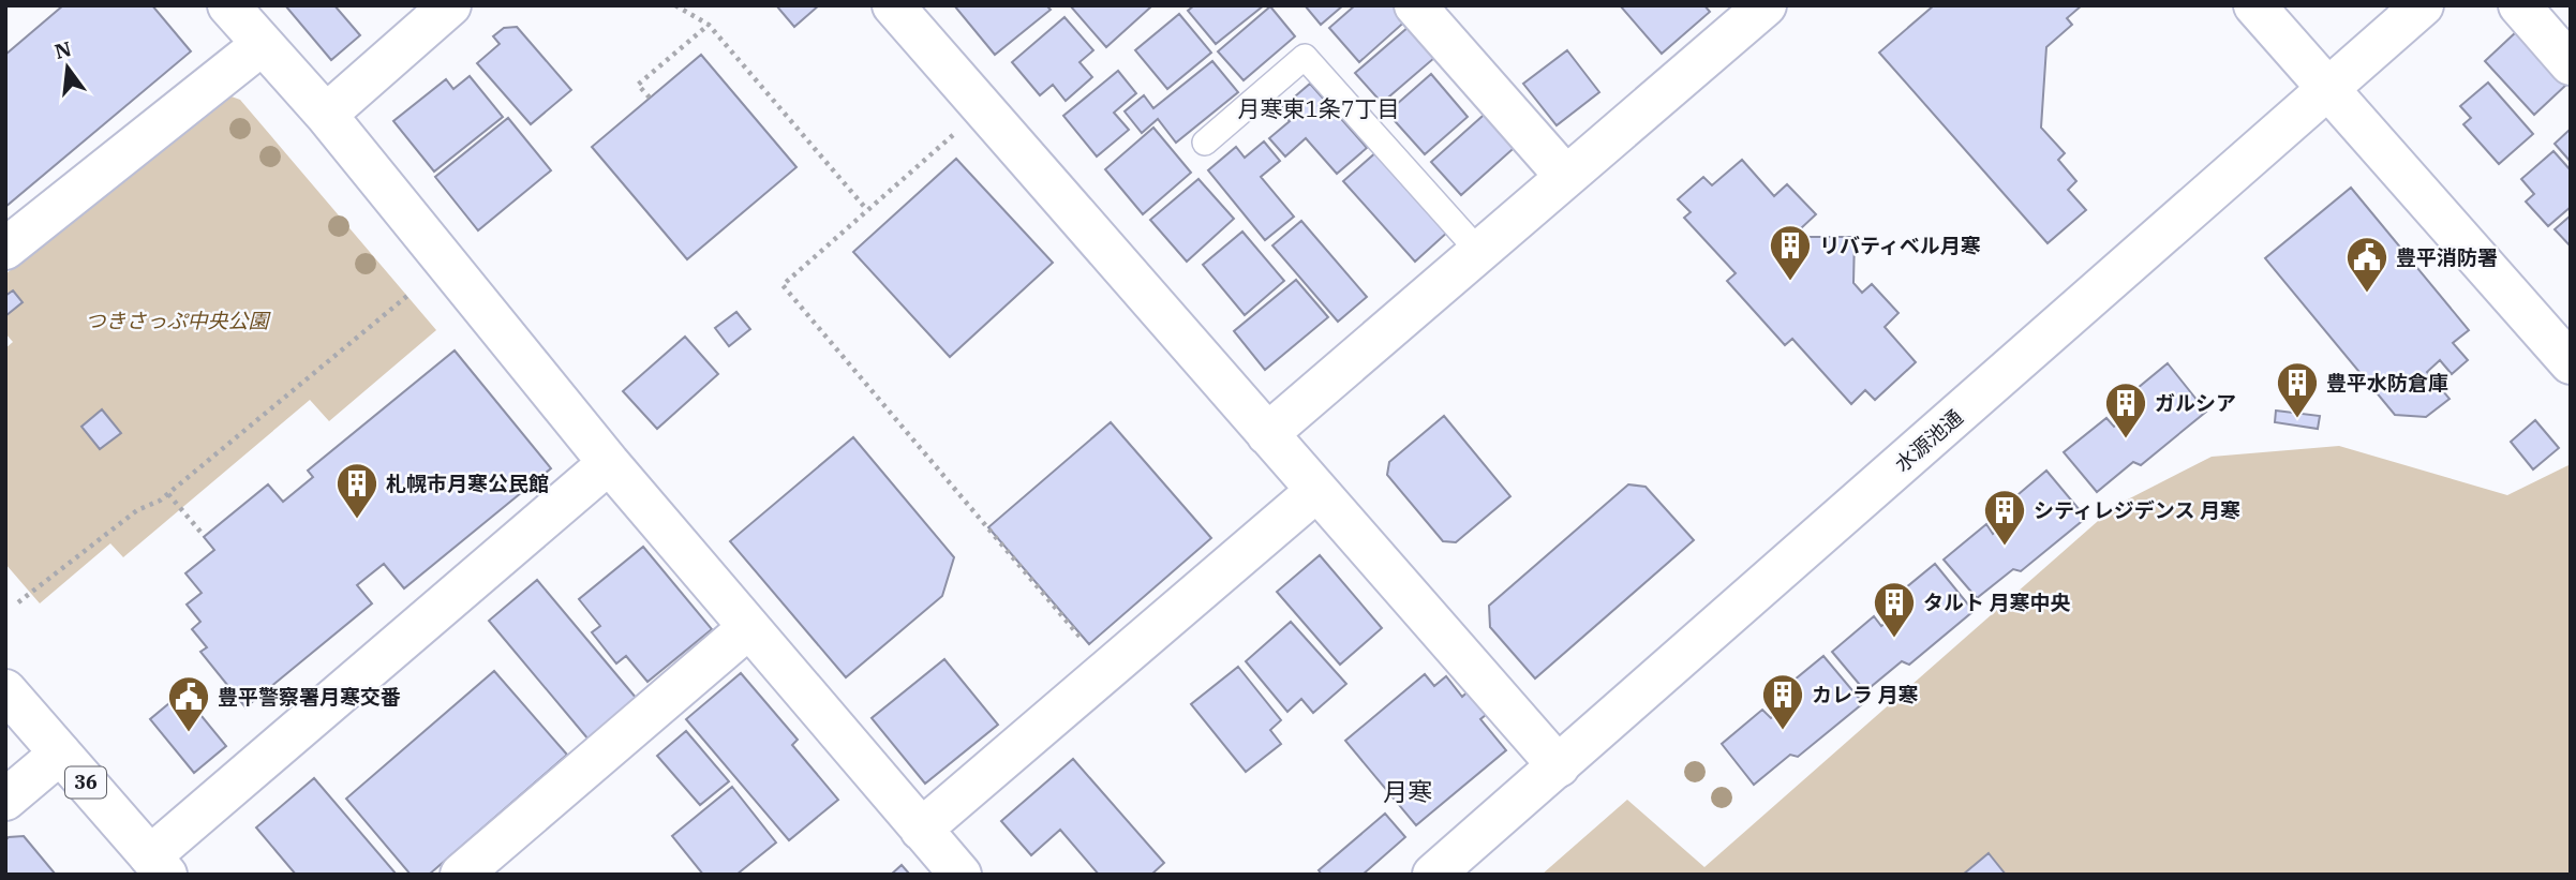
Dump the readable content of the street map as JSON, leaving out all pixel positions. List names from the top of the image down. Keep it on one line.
{"streets":{"main road":["水源池通","36"]},"districts":["月寒東1条7丁目","月寒"],"parks":["つきさっぷ中央公園"],"places":{"building":["リバティベル月寒","豊平水防倉庫","ガルシア","札幌市月寒公民館","シティレジデンス 月寒","タルト 月寒中央","カレラ 月寒"],"public building":["豊平消防署","豊平警察署月寒交番"]},"north":"top"}
